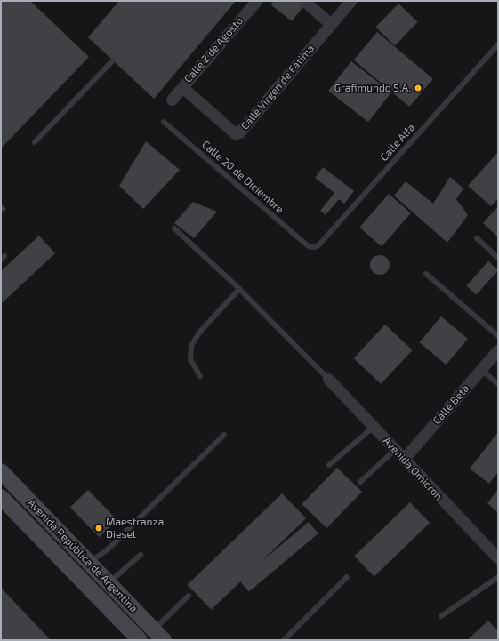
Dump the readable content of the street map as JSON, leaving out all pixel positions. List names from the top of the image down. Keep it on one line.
{"streets":{"main road":["Avenida República de Argentina"],"street":["Calle 2 de Agosto","Calle Virgen de Fatima","Calle Beta","Avenida Omicron"],"lane":["Calle Alfa","Calle 20 de Diciembre"]},"crossings":[["Calle 2 de Agosto","Calle Virgen de Fatima"],["Calle Alfa","Calle 20 de Diciembre"],["Calle Beta","Avenida Omicron"]],"places":["Grafimundo S.A.","Maestranza Diesel"]}
